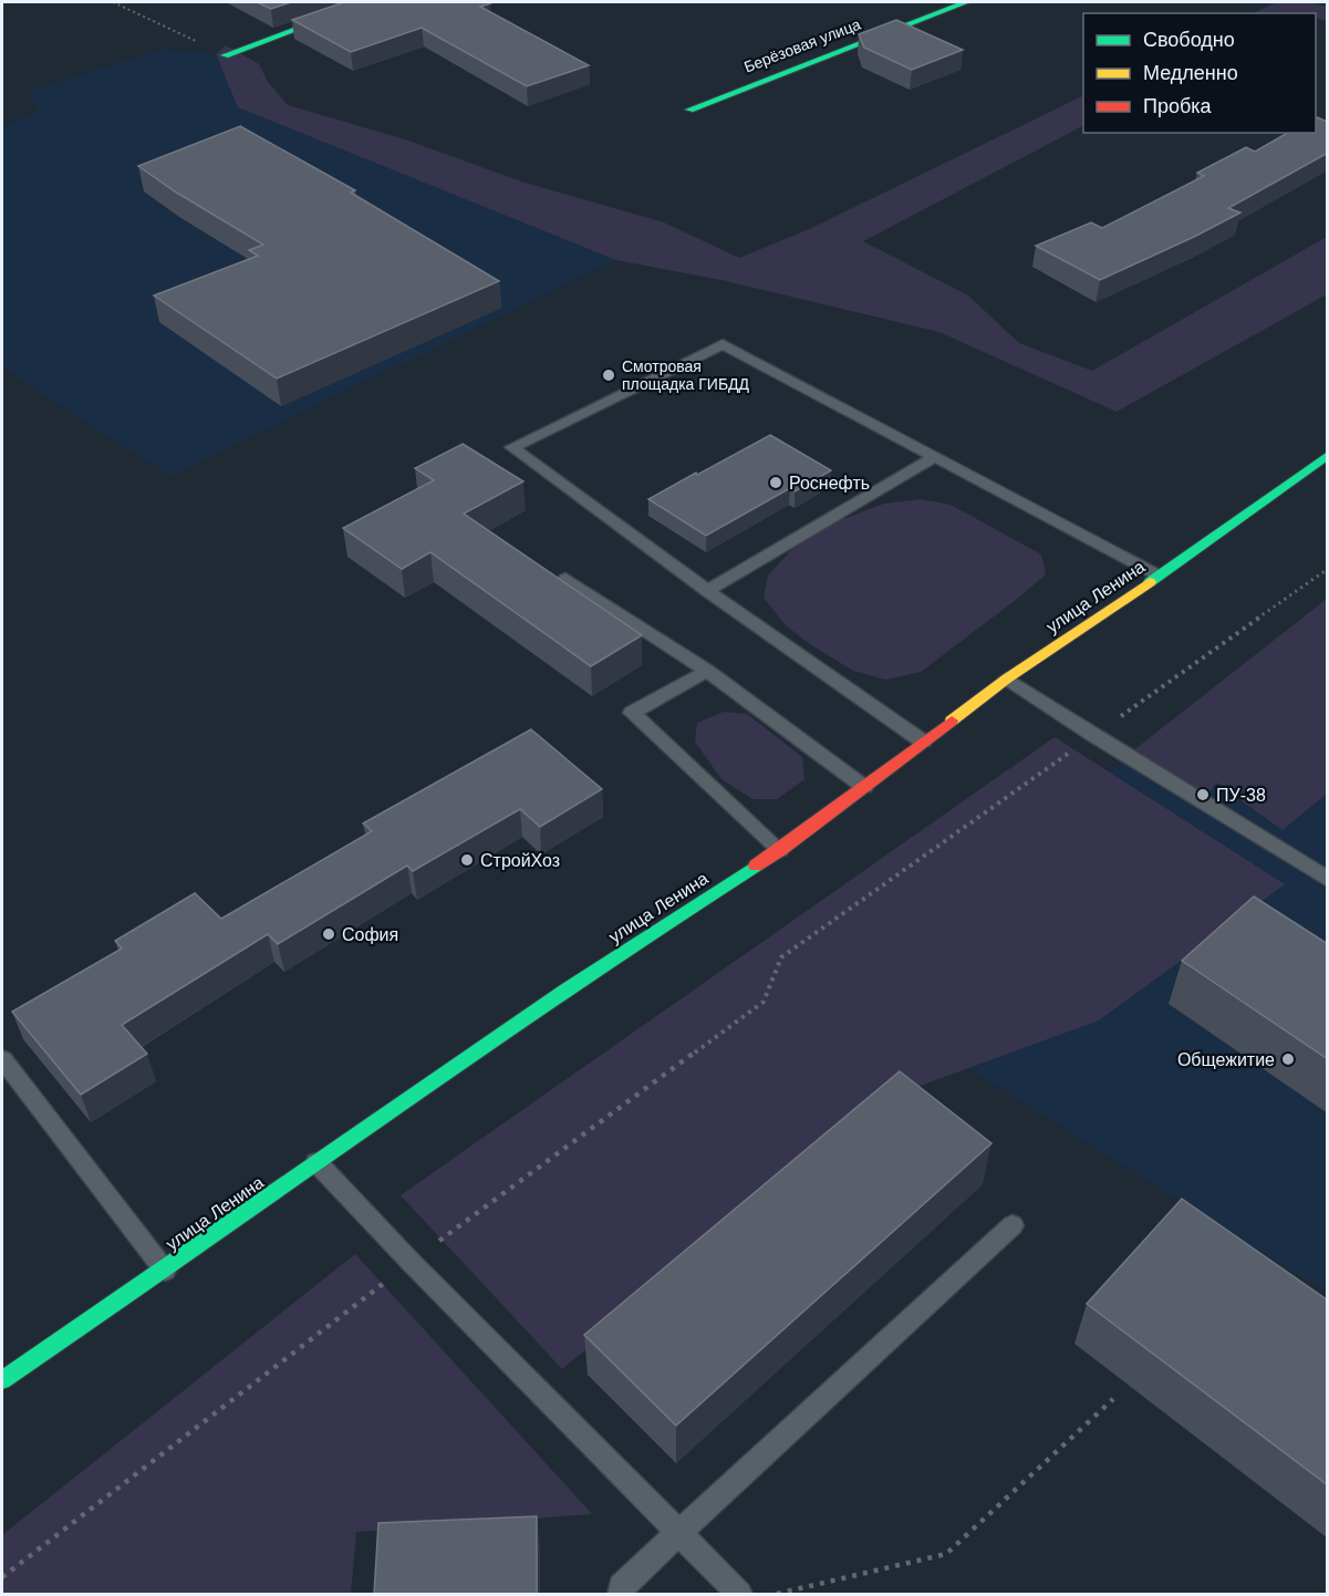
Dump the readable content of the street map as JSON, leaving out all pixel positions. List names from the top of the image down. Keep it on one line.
{"streets":{"main road":["Берёзовая улица","улица Ленина"]},"places":["Смотровая площадка ГИБДД","Роснефть","ПУ-38","СтройХоз","София","Общежитие"],"legend":["Свободно","Медленно","Пробка"]}
